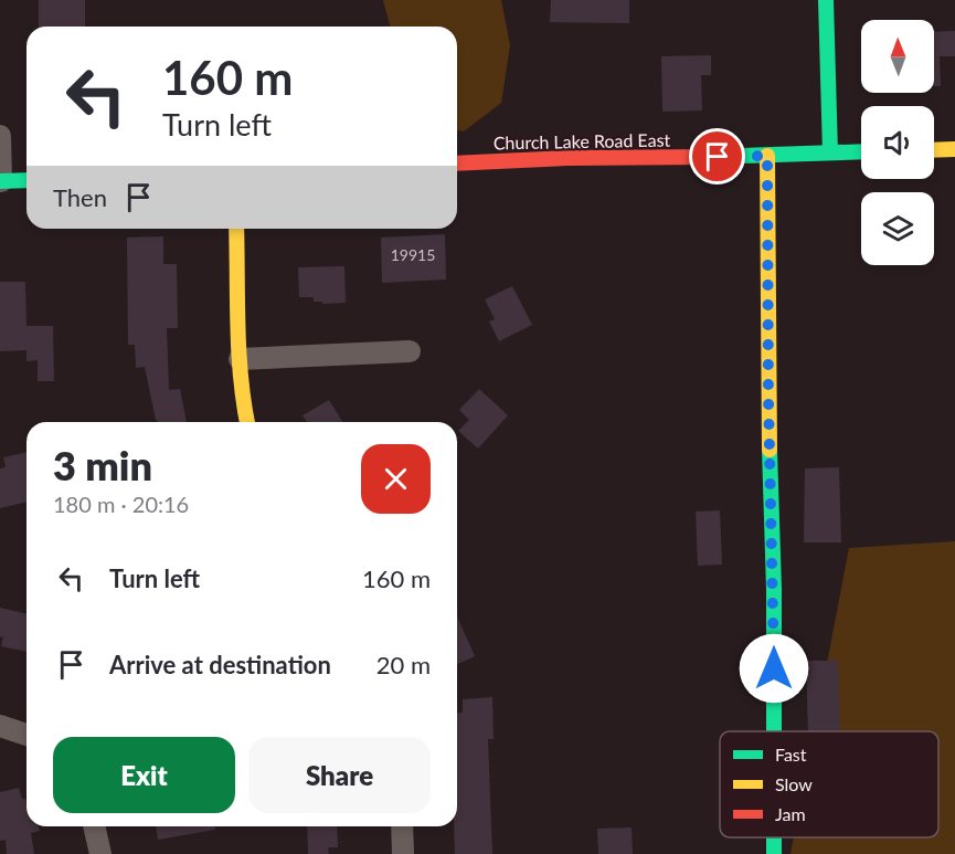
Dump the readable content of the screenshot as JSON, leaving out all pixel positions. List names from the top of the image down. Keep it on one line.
{"streets":{"street":["Church Lake Road East"]},"house_numbers":["19915"],"legend":["Fast","Slow","Jam"],"north":"top","page":{"turn":["160 m","Turn left"],"then":"Then","heading":["3 min","180 m · 20:16"],"list":[{"name":"Turn left","value":"160 m"},{"name":"Arrive at destination","value":"20 m"}],"buttons":["Exit","Share"]}}
